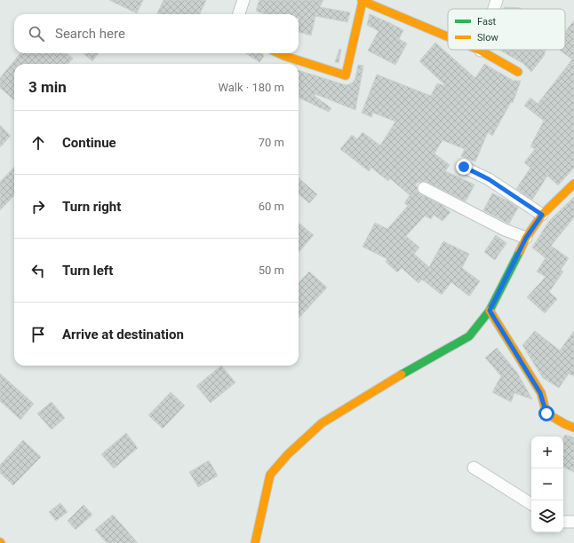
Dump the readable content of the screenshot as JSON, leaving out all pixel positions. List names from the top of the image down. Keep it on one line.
{"legend":["Fast","Slow"],"page":{"search":"Search here","heading":["3 min","Walk · 180 m"],"list":[["Continue","70 m"],["Turn right","60 m"],["Turn left","50 m"],"Arrive at destination"],"map_buttons":["+","−"]}}
